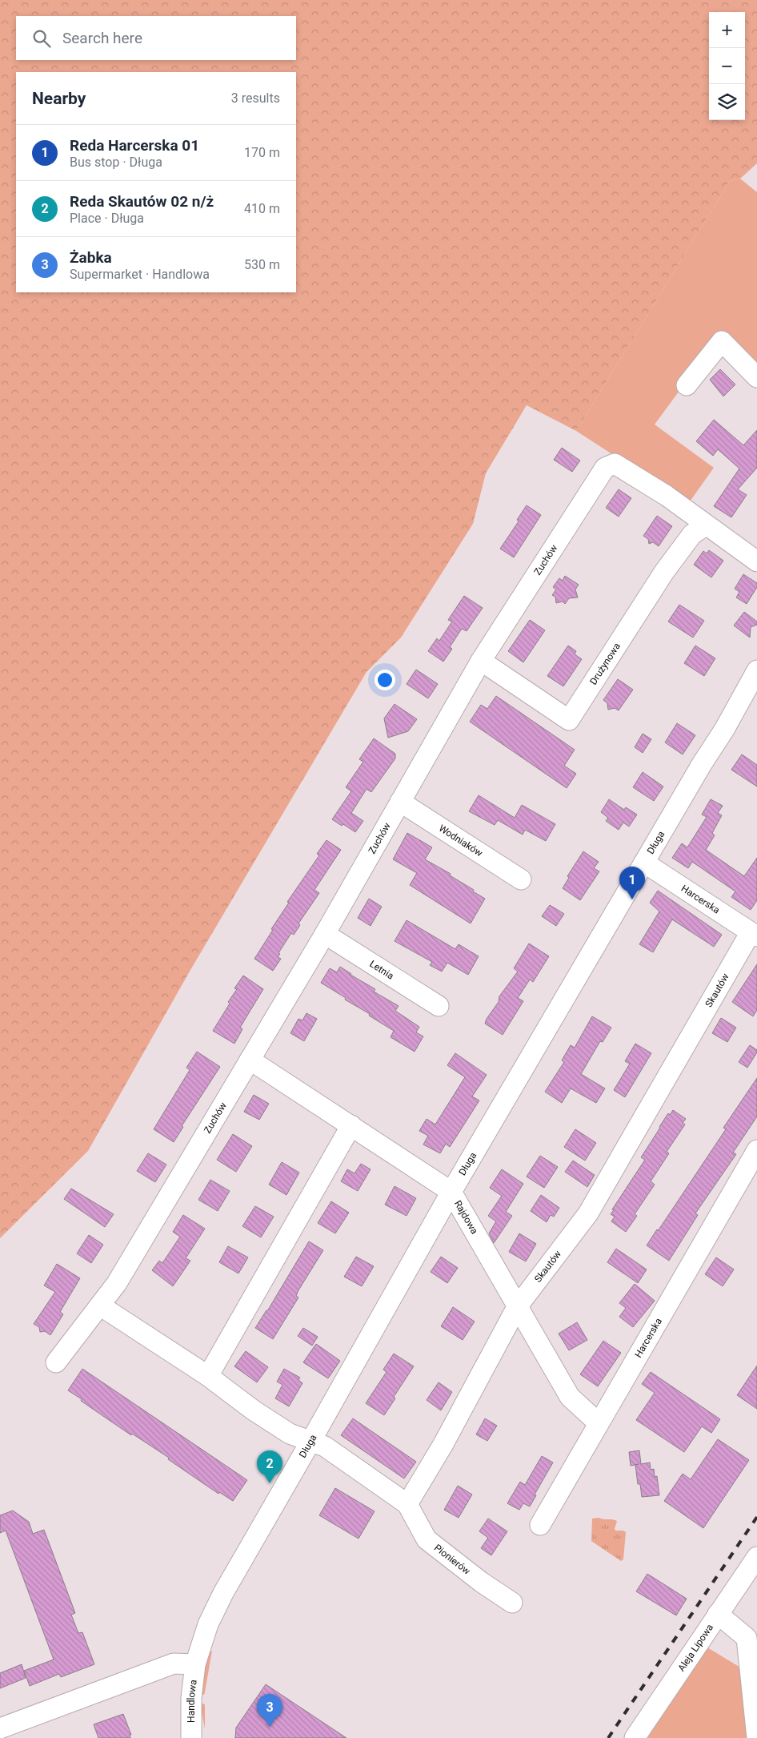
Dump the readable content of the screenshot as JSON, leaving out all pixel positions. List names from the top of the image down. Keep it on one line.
{"streets":{"street":["Zuchów","Drużynowa","Wodniaków","Długa","Harcerska","Letnia","Skautów","Rajdowa","Pionierów","Aleja Lipowa","Handlowa"]},"crossings":[["Zuchów","Drużynowa"],["Zuchów","Wodniaków"],["Zuchów","Letnia"],["Zuchów","Rajdowa"],["Długa","Harcerska"],["Długa","Rajdowa"],["Długa","Handlowa"],["Harcerska","Skautów"],["Harcerska","Rajdowa"],["Skautów","Rajdowa"],["Skautów","Pionierów"]],"page":{"map_buttons":["+","−"],"search":"Search here","heading":["Nearby","3 results"],"list":[{"mark":"1","name":"Reda Harcerska 01","note":"Bus stop · Długa","value":"170 m"},{"mark":"2","name":"Reda Skautów 02 n/ż","note":"Place · Długa","value":"410 m"},{"mark":"3","name":"Żabka","note":"Supermarket · Handlowa","value":"530 m"}],"pins":["1","2","3"]}}
